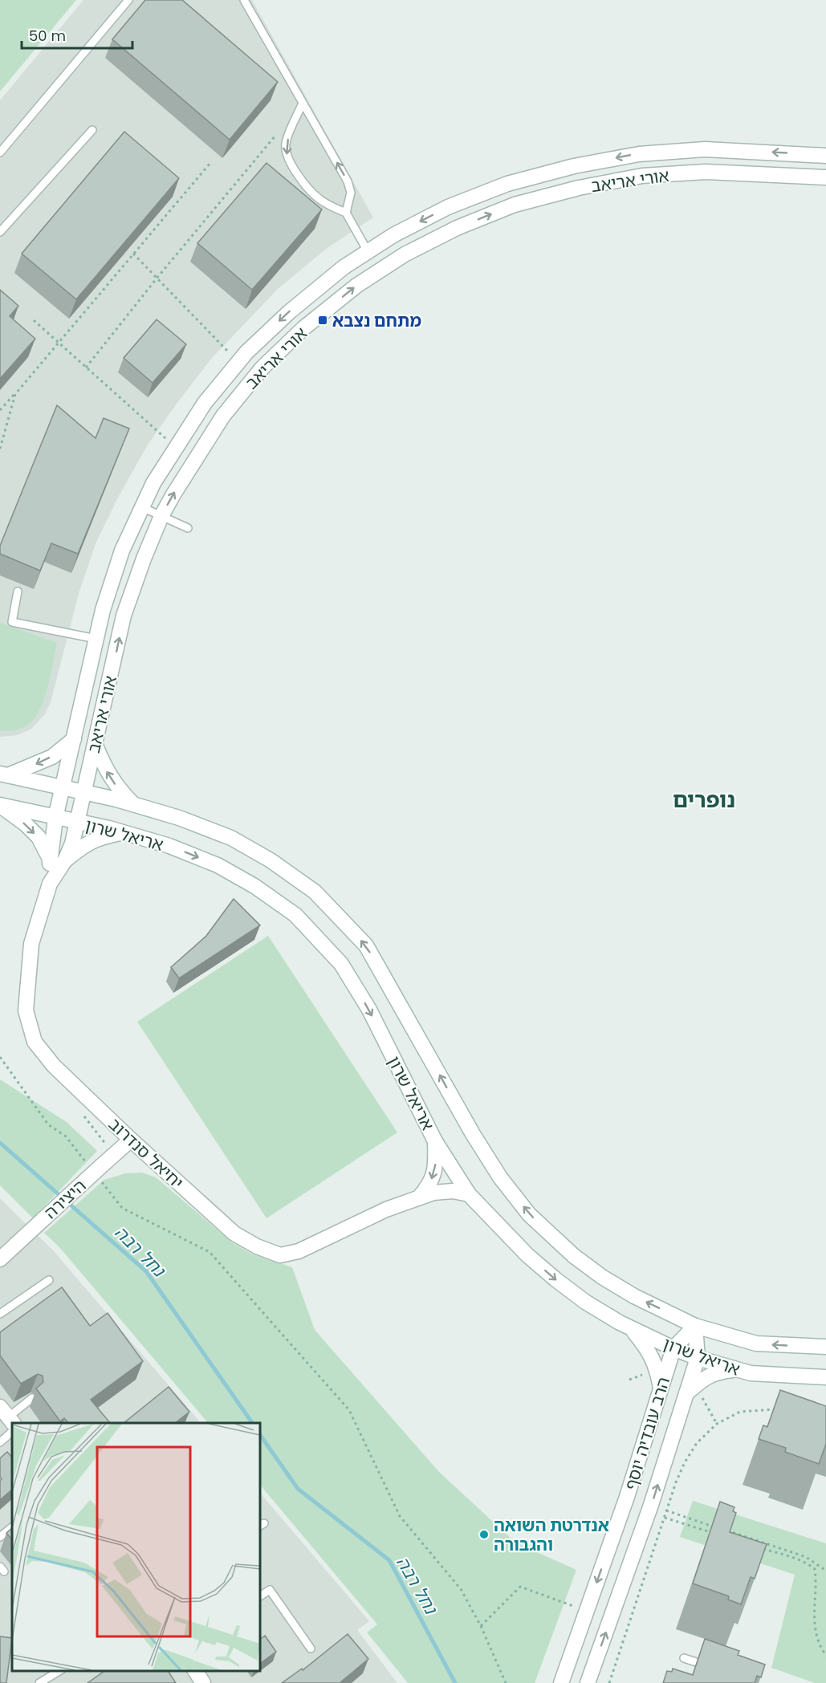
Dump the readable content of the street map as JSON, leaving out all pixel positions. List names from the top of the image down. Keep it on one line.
{"streets":{"street":["אורי אריאב","אריאל שרון","יחיאל סנדרוב","היצירה","הרב עובדיה יוסף"]},"crossings":[["אורי אריאב","אריאל שרון"],["אורי אריאב","יחיאל סנדרוב"],["אריאל שרון","יחיאל סנדרוב"],["אריאל שרון","הרב עובדיה יוסף"],["יחיאל סנדרוב","היצירה"]],"districts":["נופרים"],"water":["נחל רבה"],"places":{"transit":["מתחם נצבא"],"other":["אנדרטת השואה והגבורה"]},"scale_bar":"50 m"}
